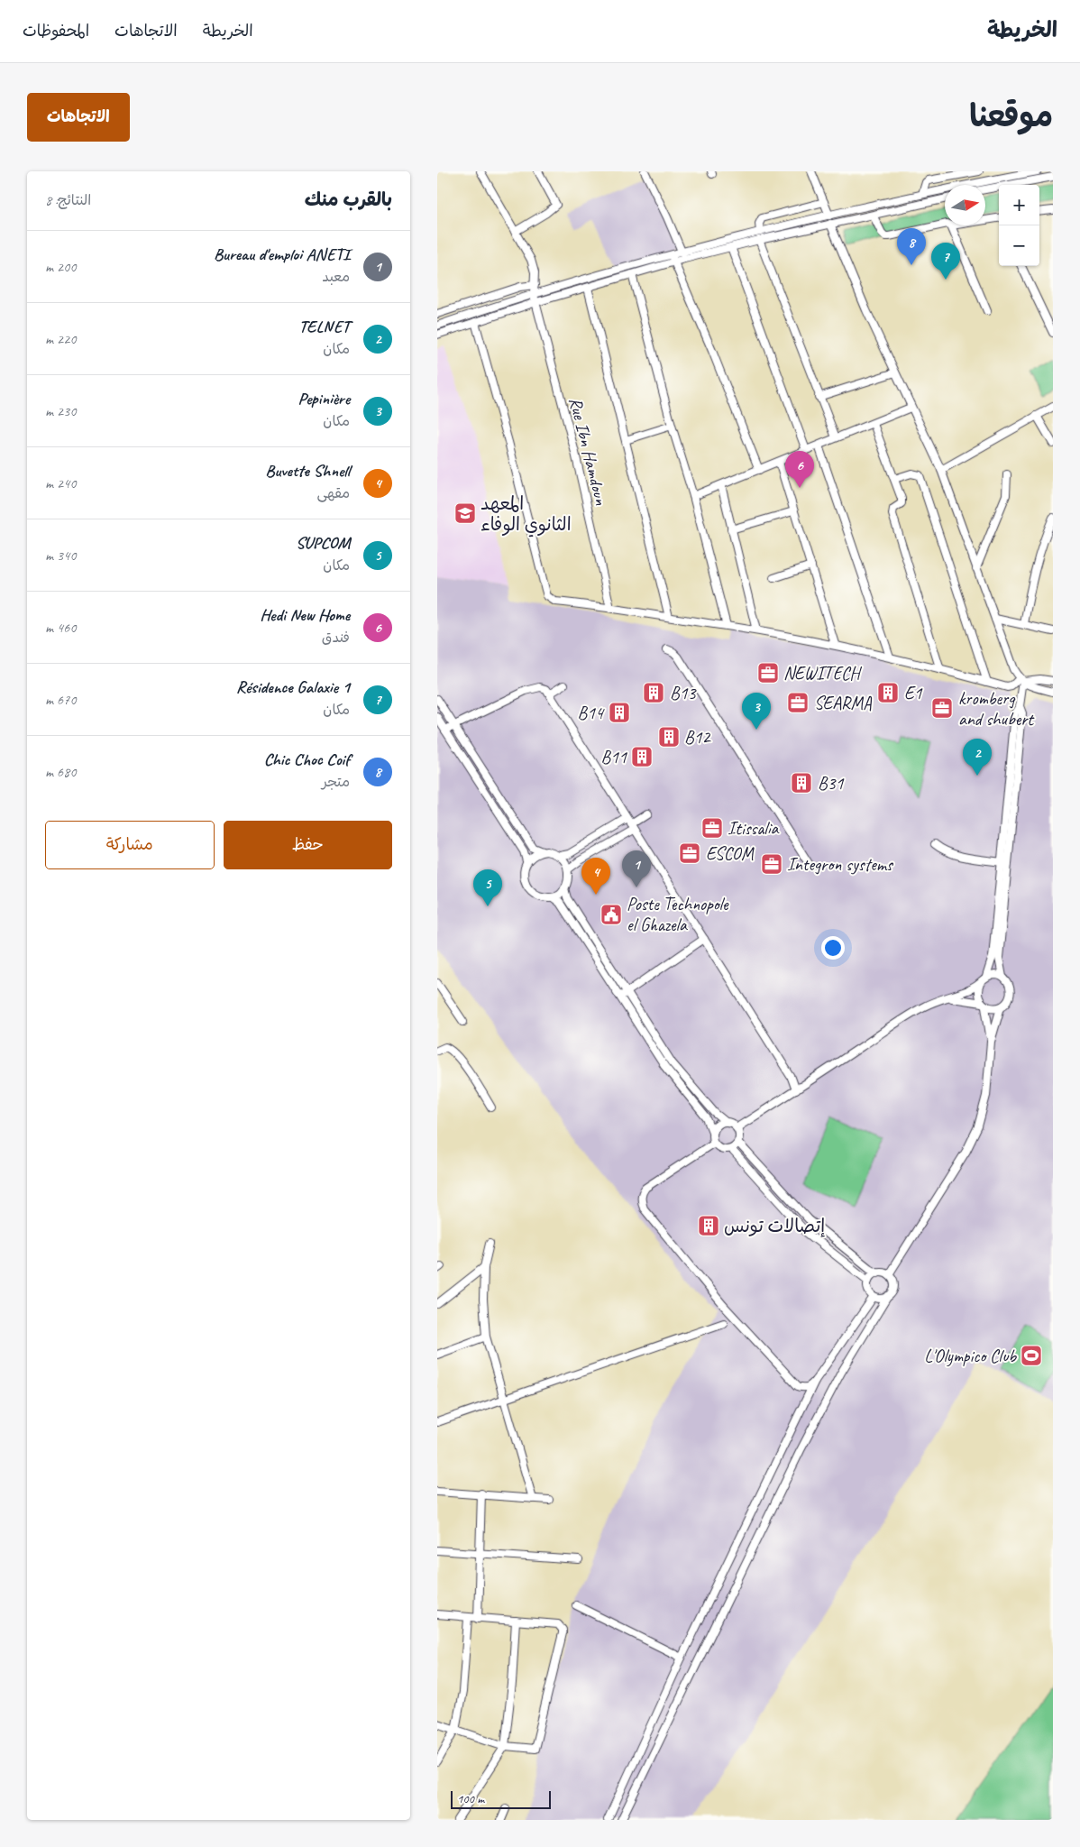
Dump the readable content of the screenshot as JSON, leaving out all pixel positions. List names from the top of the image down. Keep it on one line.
{"streets":{"street":["Rue Ibn Hamdoun"]},"places":{"school or university":["المعهد الثانوي الوفاء"],"office":["NEWITECH","SEARMA","kromberg and shubert","Itissalia","ESCOM","Integron systems"],"building":["B13","E1","B14","B12","B11","B31","إتصالات تونس"],"public building":["Poste Technopole el Ghazela"],"sports":["L'Olympico Club"]},"scale_bar":"100 m","north":"right","page":{"header":"الخريطة","nav":["الخريطة","الاتجاهات","المحفوظات"],"title":"موقعنا","buttons":["الاتجاهات",["حفظ","مشاركة"]],"heading":["بالقرب منك","النتائج: 8"],"map_buttons":["+","−"],"pins":["8","7","6","3","2","1","4","5"],"list":[{"mark":"1","name":"Bureau d'emploi ANETI","note":"معبد","value":"200 m"},{"mark":"2","name":"TELNET","note":"مكان","value":"220 m"},{"mark":"3","name":"Pepinière","note":"مكان","value":"230 m"},{"mark":"4","name":"Buvette Shnell","note":"مقهى","value":"240 m"},{"mark":"5","name":"SUPCOM","note":"مكان","value":"340 m"},{"mark":"6","name":"Hedi New Home","note":"فندق","value":"460 m"},{"mark":"7","name":"Résidence Galaxie 1","note":"مكان","value":"670 m"},{"mark":"8","name":"Chic Choc Coif","note":"متجر","value":"680 m"}],"scale":"100 m"}}
